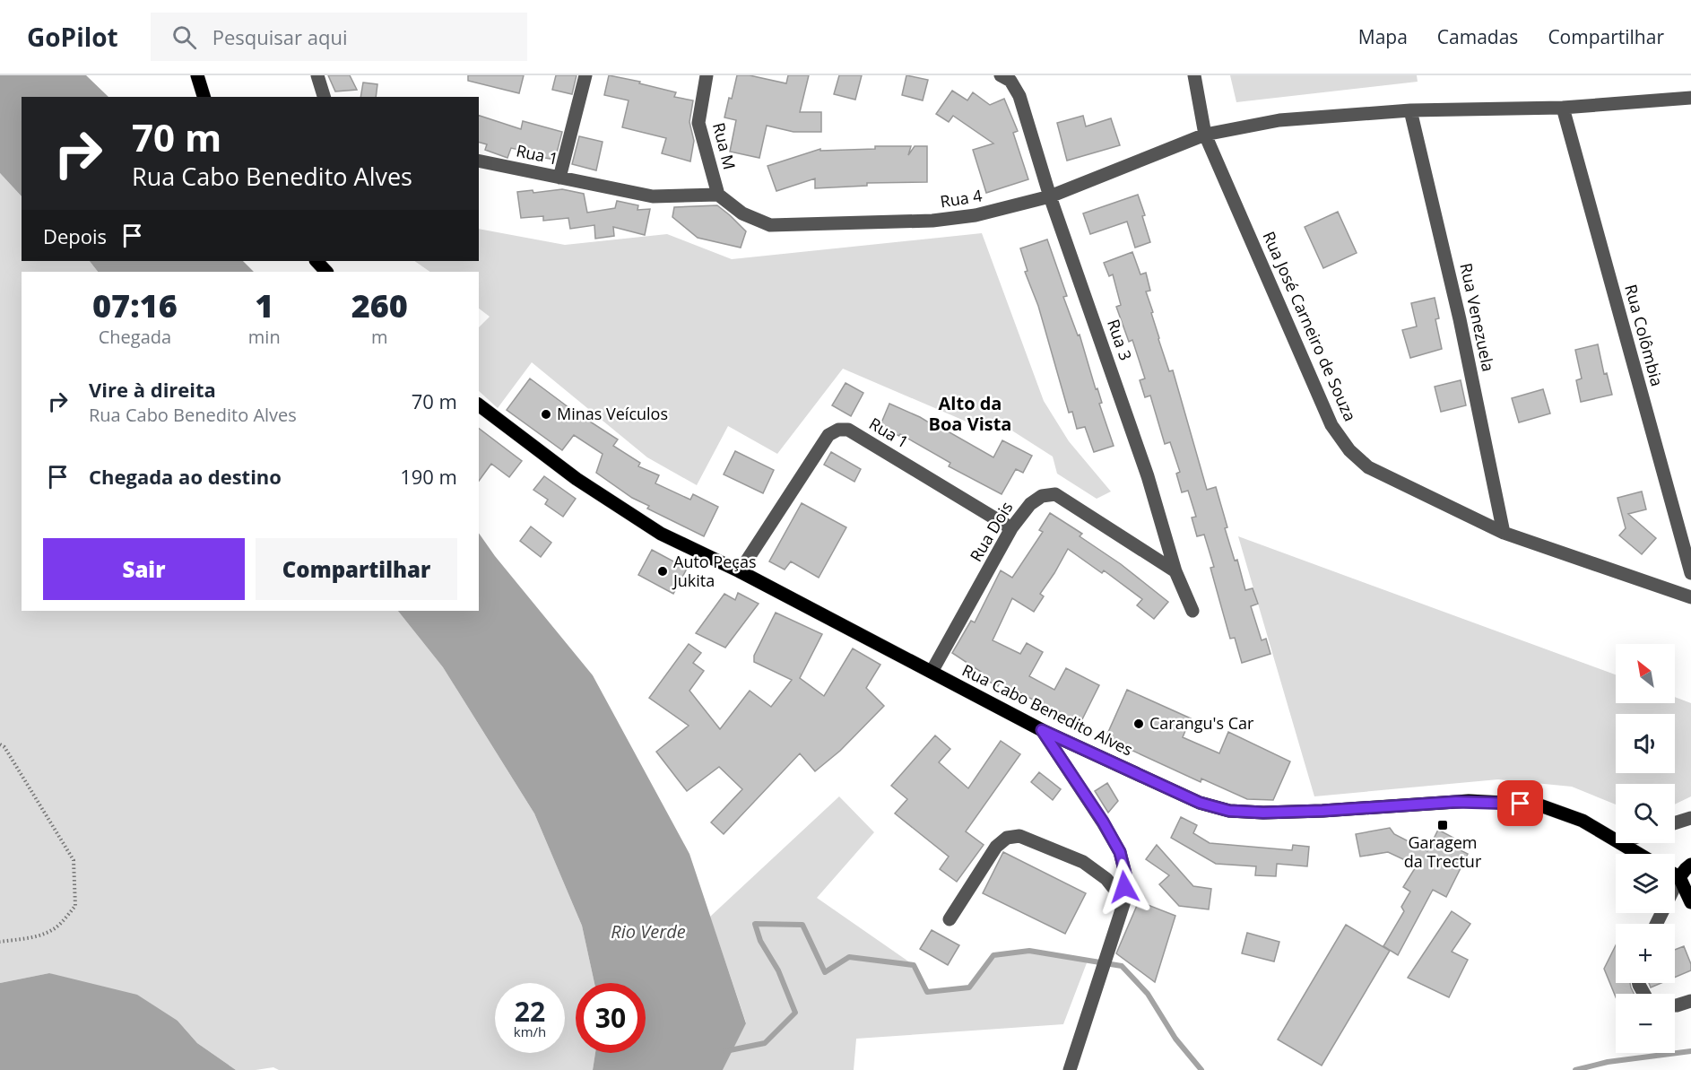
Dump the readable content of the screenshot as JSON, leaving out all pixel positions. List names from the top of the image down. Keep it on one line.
{"streets":{"main road":["Rua Cabo Benedito Alves"],"street":["Rua M","Rua 1","Rua 4","Rua Venezuela","Rua José Carneiro de Souza","Rua Colômbia","Rua 3","Rua Dois"]},"crossings":[["Rua M","Rua 1"],["Rua M","Rua 4"],["Rua 1","Rua 4"],["Rua 1","Rua Dois"],["Rua 1","Rua Cabo Benedito Alves"],["Rua 4","Rua José Carneiro de Souza"],["Rua 4","Rua 3"],["Rua Venezuela","Rua José Carneiro de Souza"],["Rua 3","Rua Dois"],["Rua Dois","Rua Cabo Benedito Alves"]],"districts":["Alto da Boa Vista"],"water":["Rio Verde"],"places":{"other":["Minas Veículos","Auto Peças Jukita","Carangu's Car"],"transit":["Garagem da Trectur"]},"north":"top left","page":{"header":"GoPilot","search":"Pesquisar aqui","nav":["Mapa","Camadas","Compartilhar"],"turn":["70 m","Rua Cabo Benedito Alves"],"then":"Depois","eta":["07:16","Chegada","1","min","260","m"],"list":[{"name":"Vire à direita","note":"Rua Cabo Benedito Alves","value":"70 m"},{"name":"Chegada ao destino","value":"190 m"}],"buttons":["Sair","Compartilhar"],"map_buttons":["+","−"],"speed":"22 km/h","limit":"30"}}
